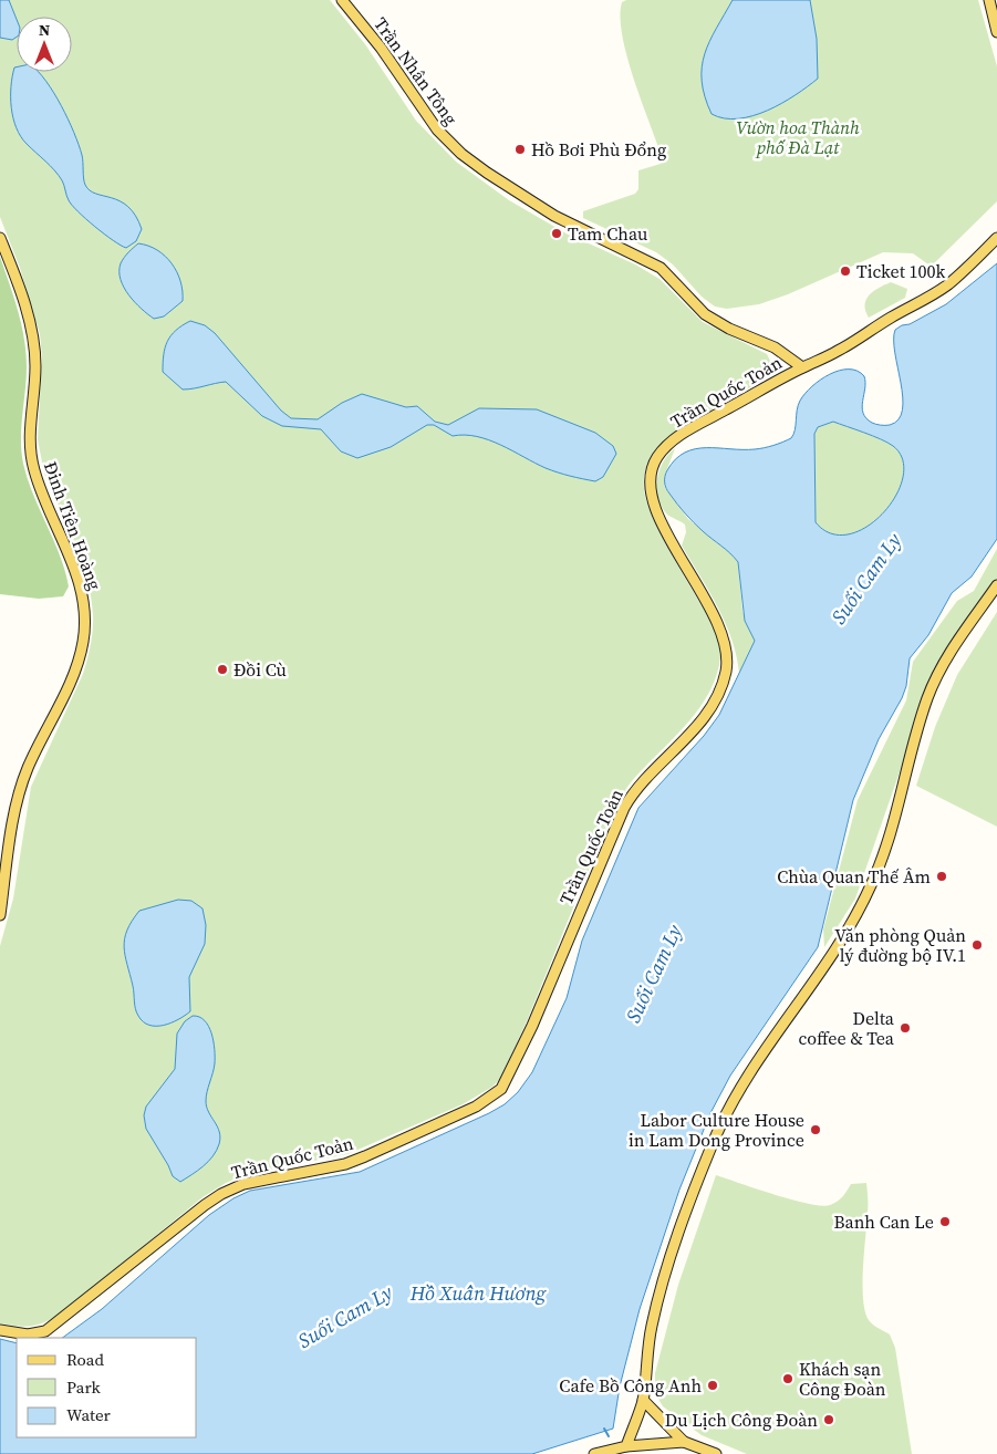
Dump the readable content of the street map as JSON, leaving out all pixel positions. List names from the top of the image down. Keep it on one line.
{"streets":{"main road":["Trần Nhân Tông","Trần Quốc Toản","Đinh Tiên Hoàng"]},"crossings":[["Trần Nhân Tông","Trần Quốc Toản"]],"water":["Suối Cam Ly","Hồ Xuân Hương"],"parks":["Vườn hoa Thành phố Đà Lạt"],"places":["Hồ Bơi Phù Đổng","Tam Chau","Ticket 100k","Đồi Cù","Chùa Quan Thế Âm","Văn phòng Quản lý đường bộ IV.1","Delta coffee & Tea","Labor Culture House in Lam Dong Province","Banh Can Le","Khách sạn Công Đoàn","Cafe Bồ Công Anh","Du Lịch Công Đoàn"],"legend":["Road","Park","Water"],"north":"top"}
